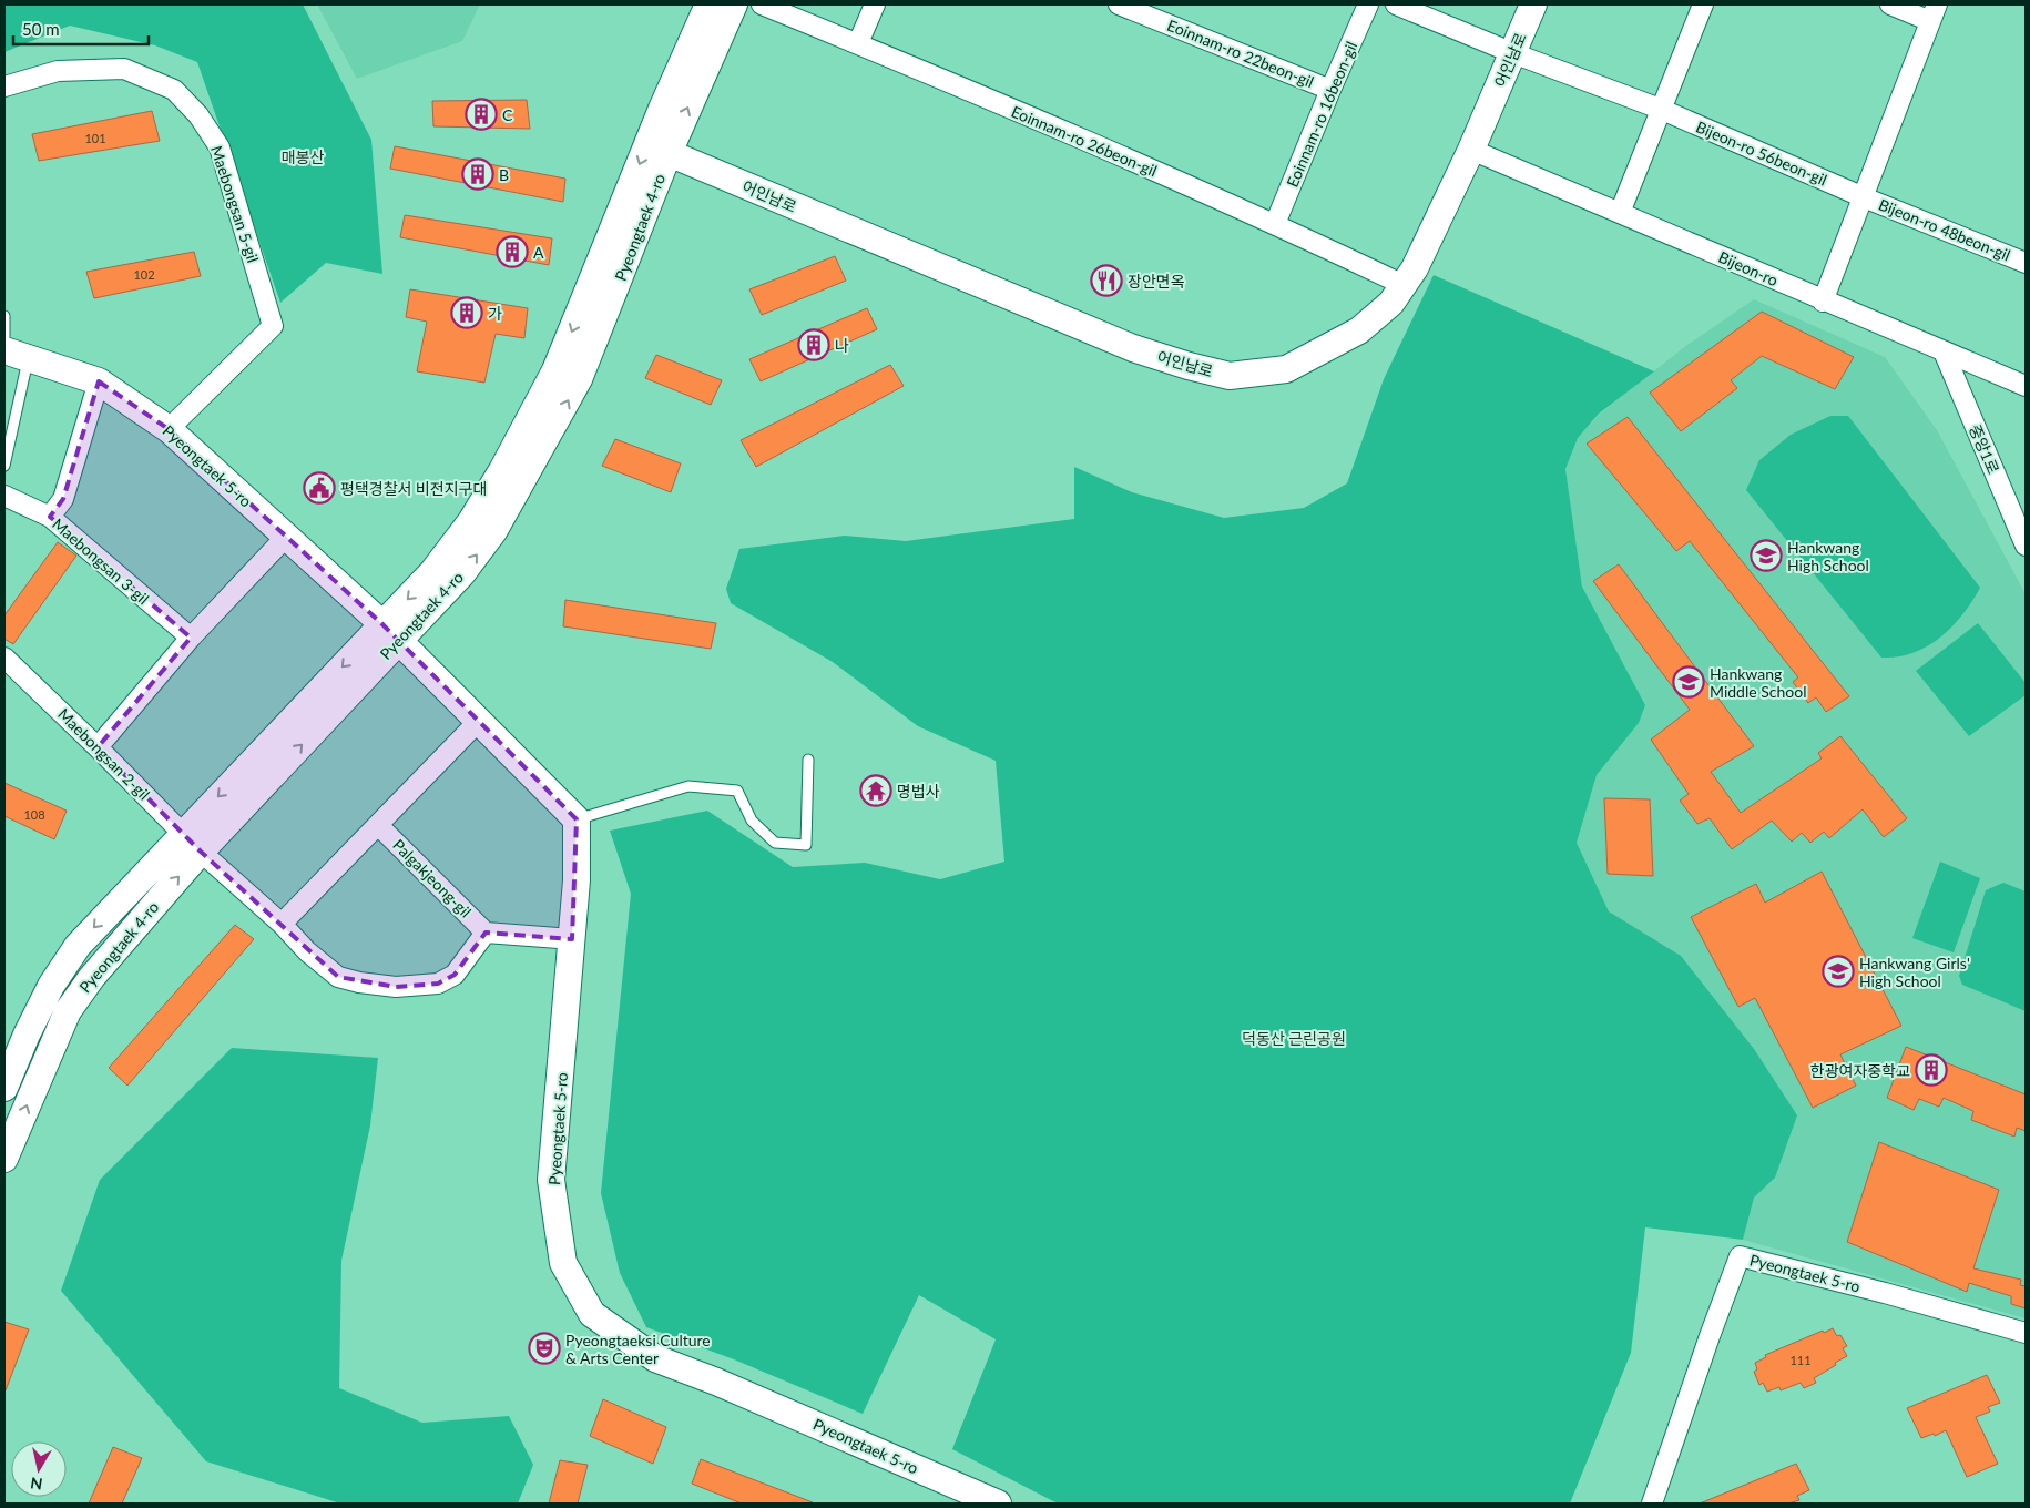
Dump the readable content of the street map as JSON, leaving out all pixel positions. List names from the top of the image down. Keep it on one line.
{"streets":{"street":["Eoinnam-ro 22beon-gil","어인남로","Eoinnam-ro 16beon-gil","Eoinnam-ro 26beon-gil","Bijeon-ro 56beon-gil","Maebongsan 5-gil","Pyeongtaek 4-ro","Bijeon-ro 48beon-gil","Bijeon-ro","중앙1로","Pyeongtaek 5-ro","Maebongsan 3-gil","Maebongsan 2-gil","Palgakjeong-gil"]},"crossings":[["Eoinnam-ro 22beon-gil","Eoinnam-ro 16beon-gil"],["어인남로","Eoinnam-ro 26beon-gil"],["어인남로","Bijeon-ro 56beon-gil"],["어인남로","Pyeongtaek 4-ro"],["어인남로","Bijeon-ro"],["Eoinnam-ro 16beon-gil","Eoinnam-ro 26beon-gil"],["Bijeon-ro 56beon-gil","Bijeon-ro 48beon-gil"],["Maebongsan 5-gil","Pyeongtaek 5-ro"],["Pyeongtaek 4-ro","Pyeongtaek 5-ro"],["Pyeongtaek 4-ro","Maebongsan 2-gil"],["Bijeon-ro","중앙1로"]],"parks":["매봉산","덕동산 근린공원"],"places":{"building":["C","B","A","가","나","한광여자중학교"],"restaurant":["장안면옥"],"public building":["평택경찰서 비전지구대"],"school or university":["Hankwang High School","Hankwang Middle School","Hankwang Girls' High School"],"temple":["명법사"],"theatre":["Pyeongtaeksi Culture & Arts Center"]},"house_numbers":["101","102","108","111"],"scale_bar":"50 m","north":"bottom"}
